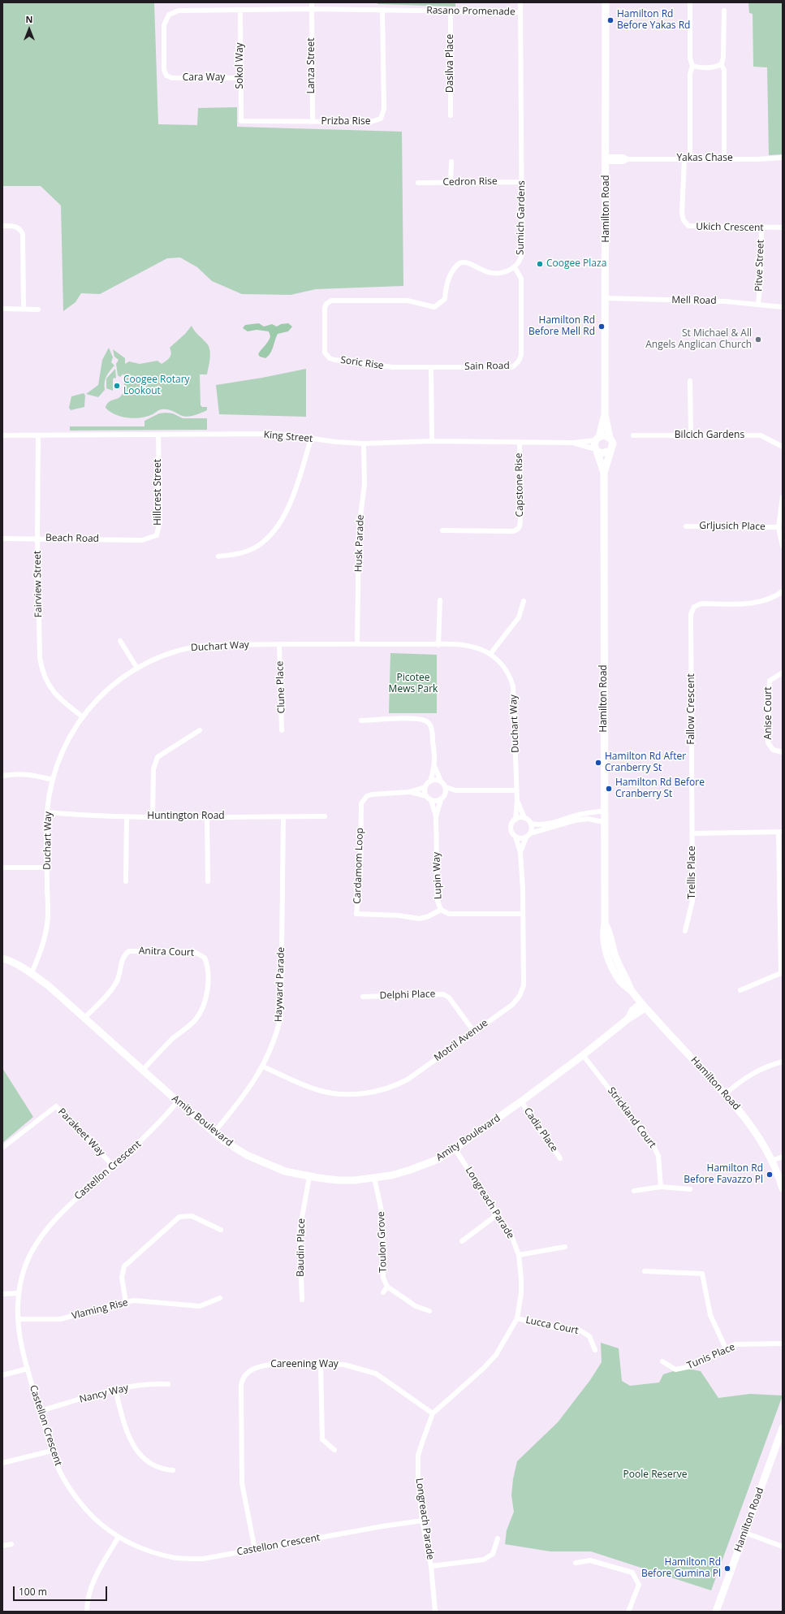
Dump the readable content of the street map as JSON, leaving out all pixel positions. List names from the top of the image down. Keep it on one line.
{"streets":{"main road":["Hamilton Road","Amity Boulevard"],"street":["Rasano Promenade","Dasilva Place","Sokol Way","Lanza Street","Cara Way","Prizba Rise","Yakas Chase","Cedron Rise","Sumich Gardens","Ukich Crescent","Pitve Street","Mell Road","Soric Rise","Sain Road","Bilcich Gardens","King Street","Capstone Rise","Hillcrest Street","Grljusich Place","Beach Road","Husk Parade","Fairview Street","Duchart Way","Clune Place","Fallow Crescent","Anise Court","Huntington Road","Cardamom Loop","Trellis Place","Lupin Way","Anitra Court","Hayward Parade","Delphi Place","Motril Avenue","Strickland Court","Cadiz Place","Parakeet Way","Castellon Crescent","Longreach Parade","Toulon Grove","Baudin Place","Vlaming Rise","Lucca Court","Tunis Place","Careening Way","Nancy Way"]},"crossings":[["Rasano Promenade","Dasilva Place"],["Rasano Promenade","Sokol Way"],["Rasano Promenade","Lanza Street"],["Rasano Promenade","Cara Way"],["Rasano Promenade","Prizba Rise"],["Rasano Promenade","Sumich Gardens"],["Sokol Way","Cara Way"],["Sokol Way","Prizba Rise"],["Lanza Street","Prizba Rise"],["Yakas Chase","Hamilton Road"],["Yakas Chase","Ukich Crescent"],["Cedron Rise","Sumich Gardens"],["Hamilton Road","Mell Road"],["Hamilton Road","King Street"],["Hamilton Road","Amity Boulevard"],["Sumich Gardens","Soric Rise"],["Sumich Gardens","Sain Road"],["Ukich Crescent","Pitve Street"],["Pitve Street","Mell Road"],["Soric Rise","Sain Road"],["King Street","Capstone Rise"],["King Street","Hillcrest Street"],["King Street","Husk Parade"],["King Street","Fairview Street"],["Hillcrest Street","Beach Road"],["Beach Road","Fairview Street"],["Husk Parade","Duchart Way"],["Fairview Street","Duchart Way"],["Duchart Way","Clune Place"],["Duchart Way","Huntington Road"],["Duchart Way","Motril Avenue"],["Duchart Way","Amity Boulevard"],["Fallow Crescent","Trellis Place"],["Huntington Road","Hayward Parade"],["Cardamom Loop","Lupin Way"],["Lupin Way","Motril Avenue"],["Anitra Court","Amity Boulevard"],["Hayward Parade","Motril Avenue"],["Hayward Parade","Amity Boulevard"],["Delphi Place","Motril Avenue"],["Strickland Court","Amity Boulevard"],["Amity Boulevard","Cadiz Place"],["Amity Boulevard","Castellon Crescent"],["Amity Boulevard","Longreach Parade"],["Amity Boulevard","Toulon Grove"],["Amity Boulevard","Baudin Place"],["Parakeet Way","Castellon Crescent"],["Castellon Crescent","Longreach Parade"],["Castellon Crescent","Vlaming Rise"],["Castellon Crescent","Careening Way"],["Castellon Crescent","Nancy Way"],["Longreach Parade","Lucca Court"],["Longreach Parade","Careening Way"]],"parks":["Picotee Mews Park","Poole Reserve"],"places":["Hamilton Rd Before Yakas Rd","Coogee Plaza","Hamilton Rd Before Mell Rd","St Michael & All Angels Anglican Church","Coogee Rotary Lookout","Hamilton Rd After Cranberry St","Hamilton Rd Before Cranberry St","Hamilton Rd Before Favazzo Pl","Hamilton Rd Before Gumina Pl"],"scale_bar":"100 m","north":"top"}
